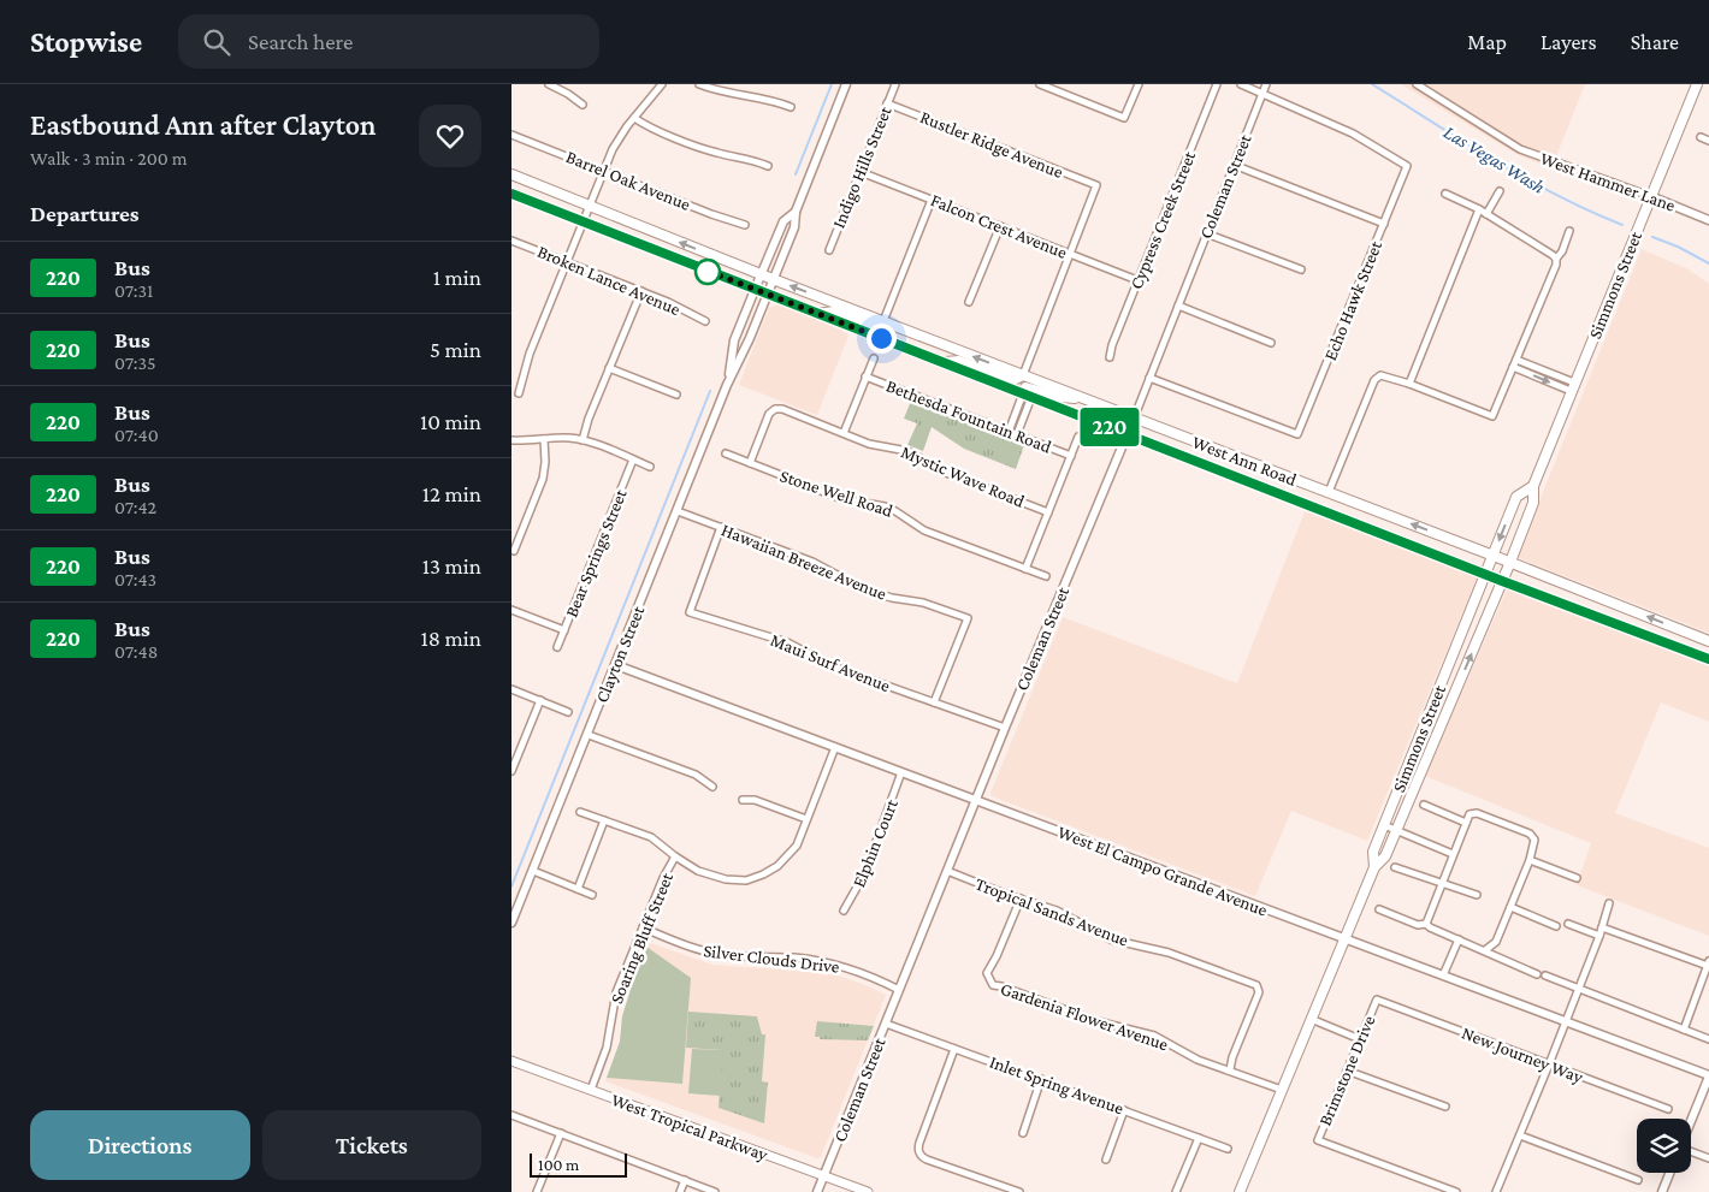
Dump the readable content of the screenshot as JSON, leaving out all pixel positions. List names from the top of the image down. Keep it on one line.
{"streets":{"main road":["Simmons Street","West Ann Road","West Tropical Parkway"],"street":["Rustler Ridge Avenue","Indigo Hills Street","Barrel Oak Avenue","West Hammer Lane","Coleman Street","Cypress Creek Street","Falcon Crest Avenue","Broken Lance Avenue","Echo Hawk Street","Bethesda Fountain Road","Mystic Wave Road","Stone Well Road","Bear Springs Street","Hawaiian Breeze Avenue","Clayton Street","Maui Surf Avenue","Elphin Court","West El Campo Grande Avenue","Tropical Sands Avenue","Soaring Bluff Street","Silver Clouds Drive","Gardenia Flower Avenue","New Journey Way","Brimstone Drive","Inlet Spring Avenue"]},"crossings":[["Rustler Ridge Avenue","Indigo Hills Street"],["Rustler Ridge Avenue","Falcon Crest Avenue"],["Indigo Hills Street","Falcon Crest Avenue"],["West Hammer Lane","Simmons Street"],["Coleman Street","Echo Hawk Street"],["Coleman Street","West Ann Road"],["Coleman Street","Maui Surf Avenue"],["Coleman Street","West El Campo Grande Avenue"],["Coleman Street","Tropical Sands Avenue"],["Coleman Street","Silver Clouds Drive"],["Coleman Street","Inlet Spring Avenue"],["Coleman Street","West Tropical Parkway"],["Cypress Creek Street","Falcon Crest Avenue"],["Simmons Street","West Ann Road"],["Simmons Street","West El Campo Grande Avenue"],["Simmons Street","Gardenia Flower Avenue"],["West Ann Road","Clayton Street"],["Mystic Wave Road","Stone Well Road"],["Hawaiian Breeze Avenue","Clayton Street"],["Hawaiian Breeze Avenue","Maui Surf Avenue"],["Clayton Street","West El Campo Grande Avenue"],["Elphin Court","West El Campo Grande Avenue"],["Tropical Sands Avenue","Gardenia Flower Avenue"],["Soaring Bluff Street","Silver Clouds Drive"],["Soaring Bluff Street","West Tropical Parkway"],["New Journey Way","Brimstone Drive"]],"water":["Las Vegas Wash"],"lines":["bus line 220"],"scale_bar":"100 m","page":{"header":"Stopwise","search":"Search here","nav":["Map","Layers","Share"],"heading":[["Eastbound Ann after Clayton","Walk · 3 min · 200 m"],"Departures"],"on_map":"220","list":[{"mark":"220","name":"Bus","note":"07:31","value":"1 min"},{"mark":"220","name":"Bus","note":"07:35","value":"5 min"},{"mark":"220","name":"Bus","note":"07:40","value":"10 min"},{"mark":"220","name":"Bus","note":"07:42","value":"12 min"},{"mark":"220","name":"Bus","note":"07:43","value":"13 min"},{"mark":"220","name":"Bus","note":"07:48","value":"18 min"}],"buttons":["Directions","Tickets"],"scale":"100 m"}}
